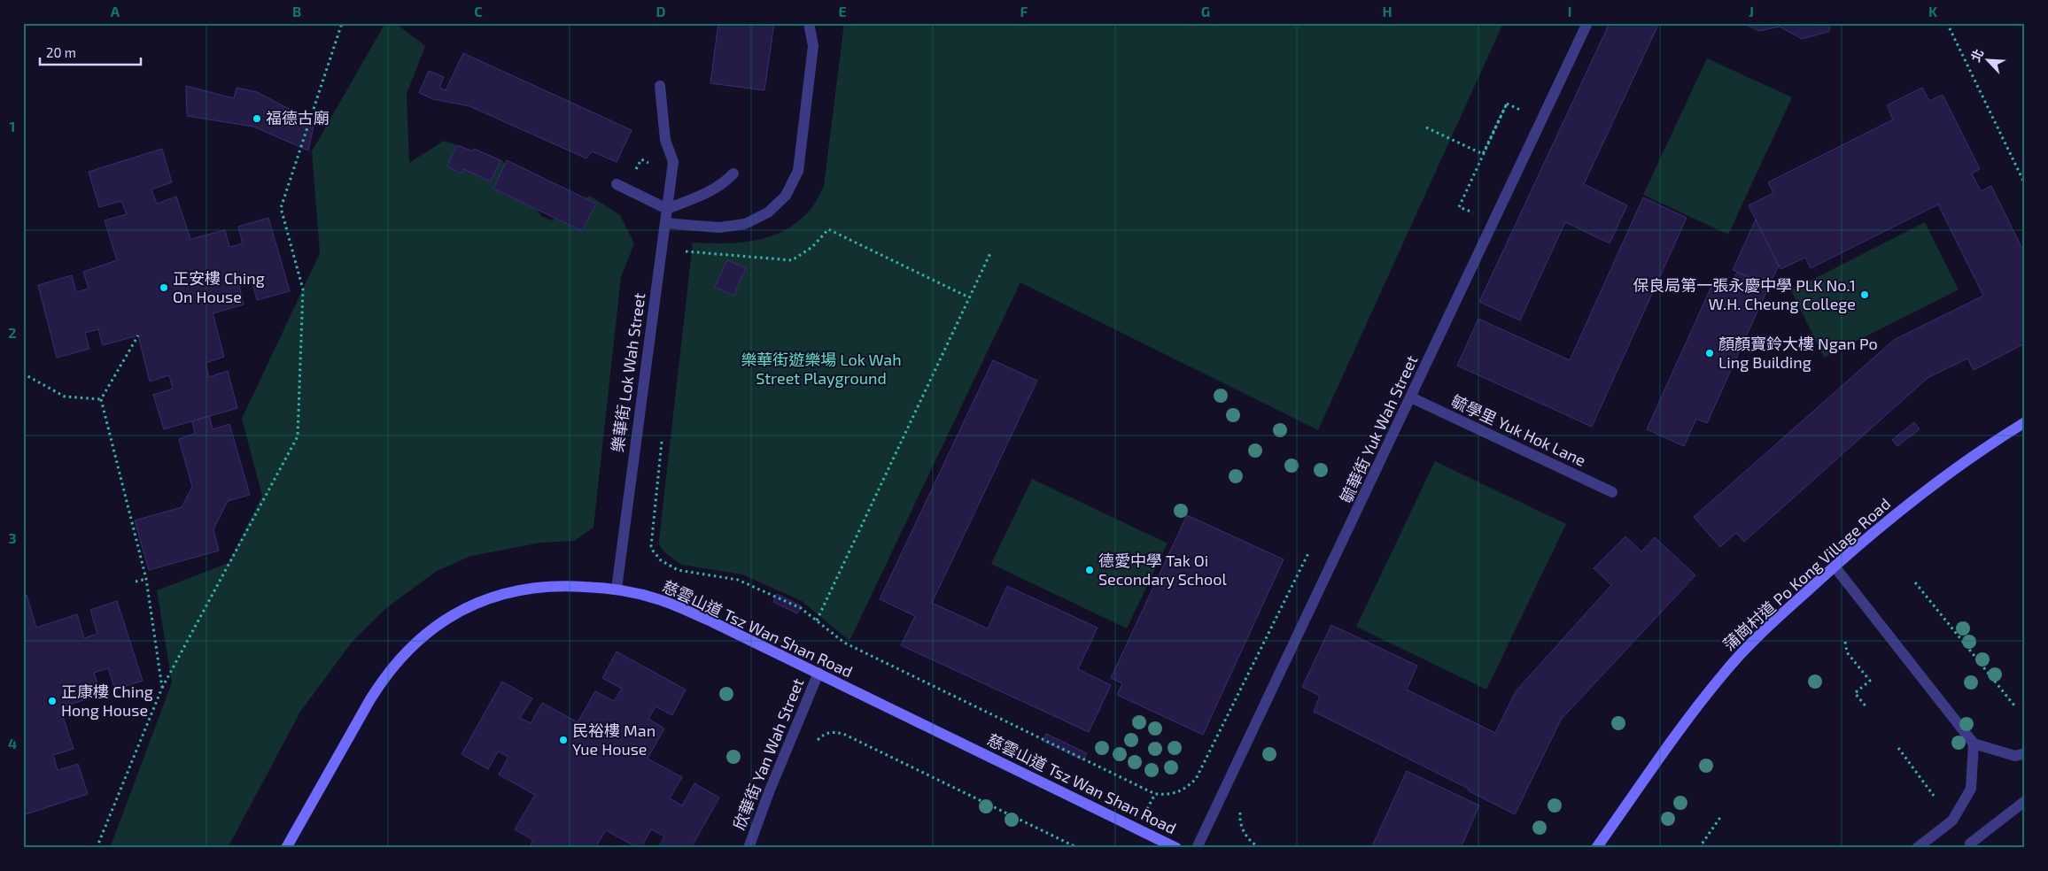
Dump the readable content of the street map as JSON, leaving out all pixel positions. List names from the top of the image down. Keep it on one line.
{"streets":{"main road":["蒲崗村道 Po Kong Village Road","慈雲山道 Tsz Wan Shan Road"],"street":["樂華街 Lok Wah Street","毓華街 Yuk Wah Street","毓學里 Yuk Hok Lane","欣華街 Yan Wah Street"]},"crossings":[["樂華街 Lok Wah Street","慈雲山道 Tsz Wan Shan Road"],["毓華街 Yuk Wah Street","毓學里 Yuk Hok Lane"],["慈雲山道 Tsz Wan Shan Road","欣華街 Yan Wah Street"]],"parks":["樂華街遊樂場 Lok Wah Street Playground"],"places":["福德古廟","正安樓 Ching On House","保良局第一張永慶中學 PLK No.1 W.H. Cheung College","顏顏寶鈴大樓 Ngan Po Ling Building","德愛中學 Tak Oi Secondary School","正康樓 Ching Hong House","民裕樓 Man Yue House"],"scale_bar":"20 m","north":"top left","grid":{"columns":["A","B","C","D","E","F","G","H","I","J","K"],"rows":["1","2","3","4"]}}
